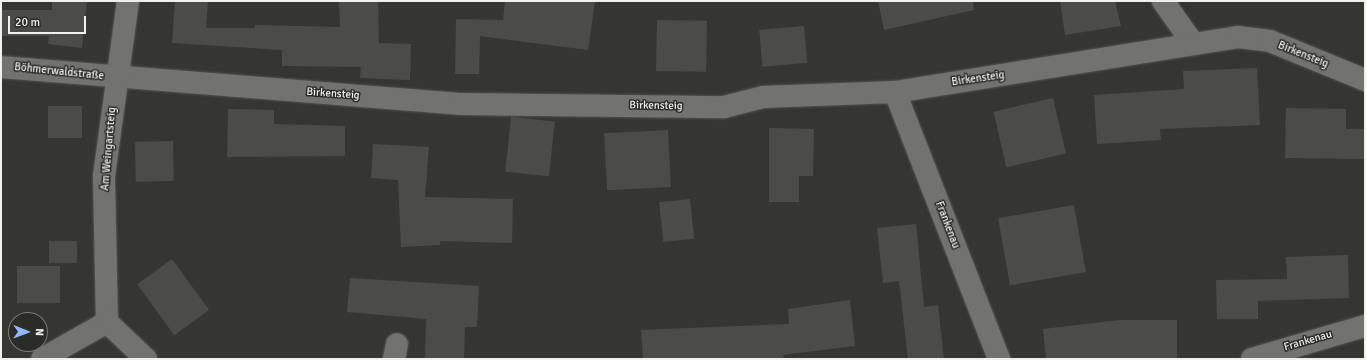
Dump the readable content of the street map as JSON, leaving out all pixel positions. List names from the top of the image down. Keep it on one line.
{"streets":{"street":["Birkensteig","Böhmerwaldstraße","Am Weingartsteig","Frankenau"]},"crossings":[["Birkensteig","Böhmerwaldstraße"],["Birkensteig","Am Weingartsteig"],["Birkensteig","Frankenau"],["Böhmerwaldstraße","Am Weingartsteig"]],"scale_bar":"20 m","north":"right"}
